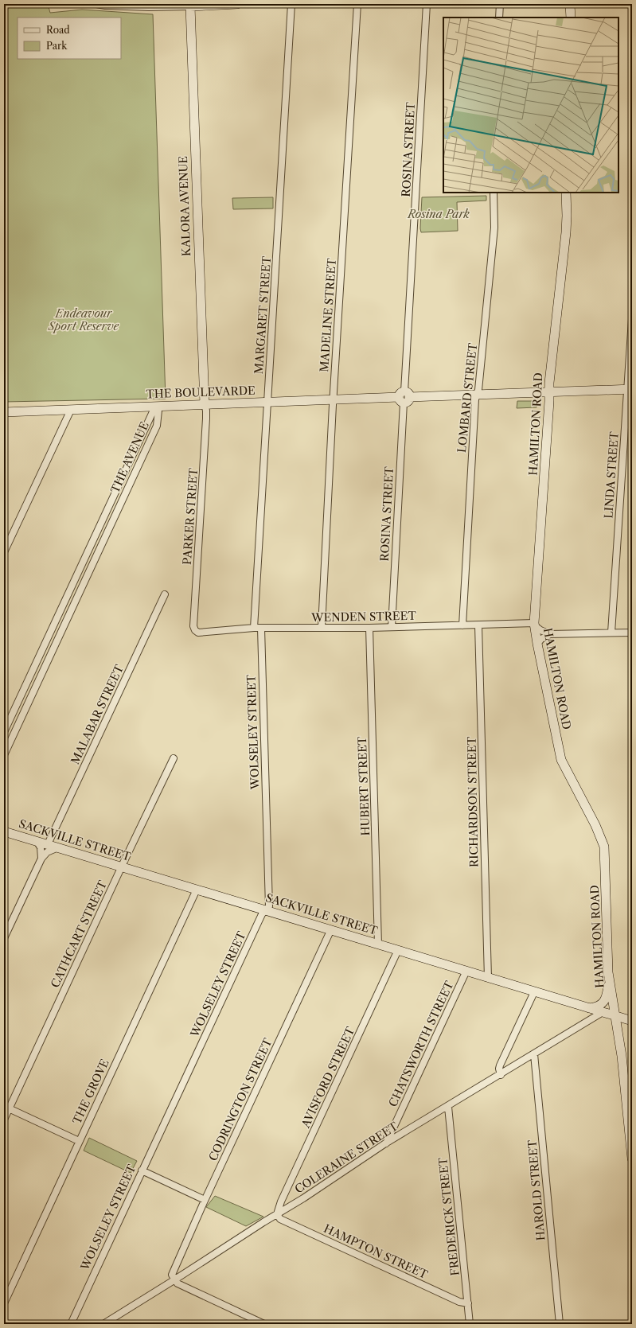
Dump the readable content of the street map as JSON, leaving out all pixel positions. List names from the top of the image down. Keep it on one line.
{"streets":{"main road":["KALORA AVENUE","THE BOULEVARDE","HAMILTON ROAD","SACKVILLE STREET"],"street":["ROSINA STREET","MARGARET STREET","MADELINE STREET","LOMBARD STREET","THE AVENUE","LINDA STREET","PARKER STREET","WENDEN STREET","MALABAR STREET","WOLSELEY STREET","HUBERT STREET","RICHARDSON STREET","CATHCART STREET","CHATSWORTH STREET","AVISFORD STREET","THE GROVE","CODRINGTON STREET","COLERAINE STREET","HAROLD STREET","FREDERICK STREET","HAMPTON STREET"]},"crossings":[["ROSINA STREET","THE BOULEVARDE"],["ROSINA STREET","WENDEN STREET"],["KALORA AVENUE","THE BOULEVARDE"],["KALORA AVENUE","PARKER STREET"],["MARGARET STREET","THE BOULEVARDE"],["MARGARET STREET","WENDEN STREET"],["MARGARET STREET","WOLSELEY STREET"],["MADELINE STREET","THE BOULEVARDE"],["MADELINE STREET","WENDEN STREET"],["THE BOULEVARDE","LOMBARD STREET"],["THE BOULEVARDE","HAMILTON ROAD"],["THE BOULEVARDE","THE AVENUE"],["THE BOULEVARDE","LINDA STREET"],["THE BOULEVARDE","PARKER STREET"],["LOMBARD STREET","WENDEN STREET"],["HAMILTON ROAD","WENDEN STREET"],["HAMILTON ROAD","SACKVILLE STREET"],["PARKER STREET","WENDEN STREET"],["WENDEN STREET","WOLSELEY STREET"],["WENDEN STREET","HUBERT STREET"],["WENDEN STREET","RICHARDSON STREET"],["MALABAR STREET","SACKVILLE STREET"],["WOLSELEY STREET","SACKVILLE STREET"],["HUBERT STREET","SACKVILLE STREET"],["RICHARDSON STREET","SACKVILLE STREET"],["SACKVILLE STREET","CATHCART STREET"],["SACKVILLE STREET","CHATSWORTH STREET"],["SACKVILLE STREET","AVISFORD STREET"],["SACKVILLE STREET","THE GROVE"],["SACKVILLE STREET","CODRINGTON STREET"],["SACKVILLE STREET","COLERAINE STREET"],["CHATSWORTH STREET","COLERAINE STREET"],["AVISFORD STREET","COLERAINE STREET"],["AVISFORD STREET","HAMPTON STREET"],["CODRINGTON STREET","COLERAINE STREET"],["COLERAINE STREET","HAROLD STREET"],["COLERAINE STREET","FREDERICK STREET"],["COLERAINE STREET","HAMPTON STREET"],["FREDERICK STREET","HAMPTON STREET"]],"parks":["Rosina Park","Endeavour Sport Reserve"],"legend":["Road","Park"]}
